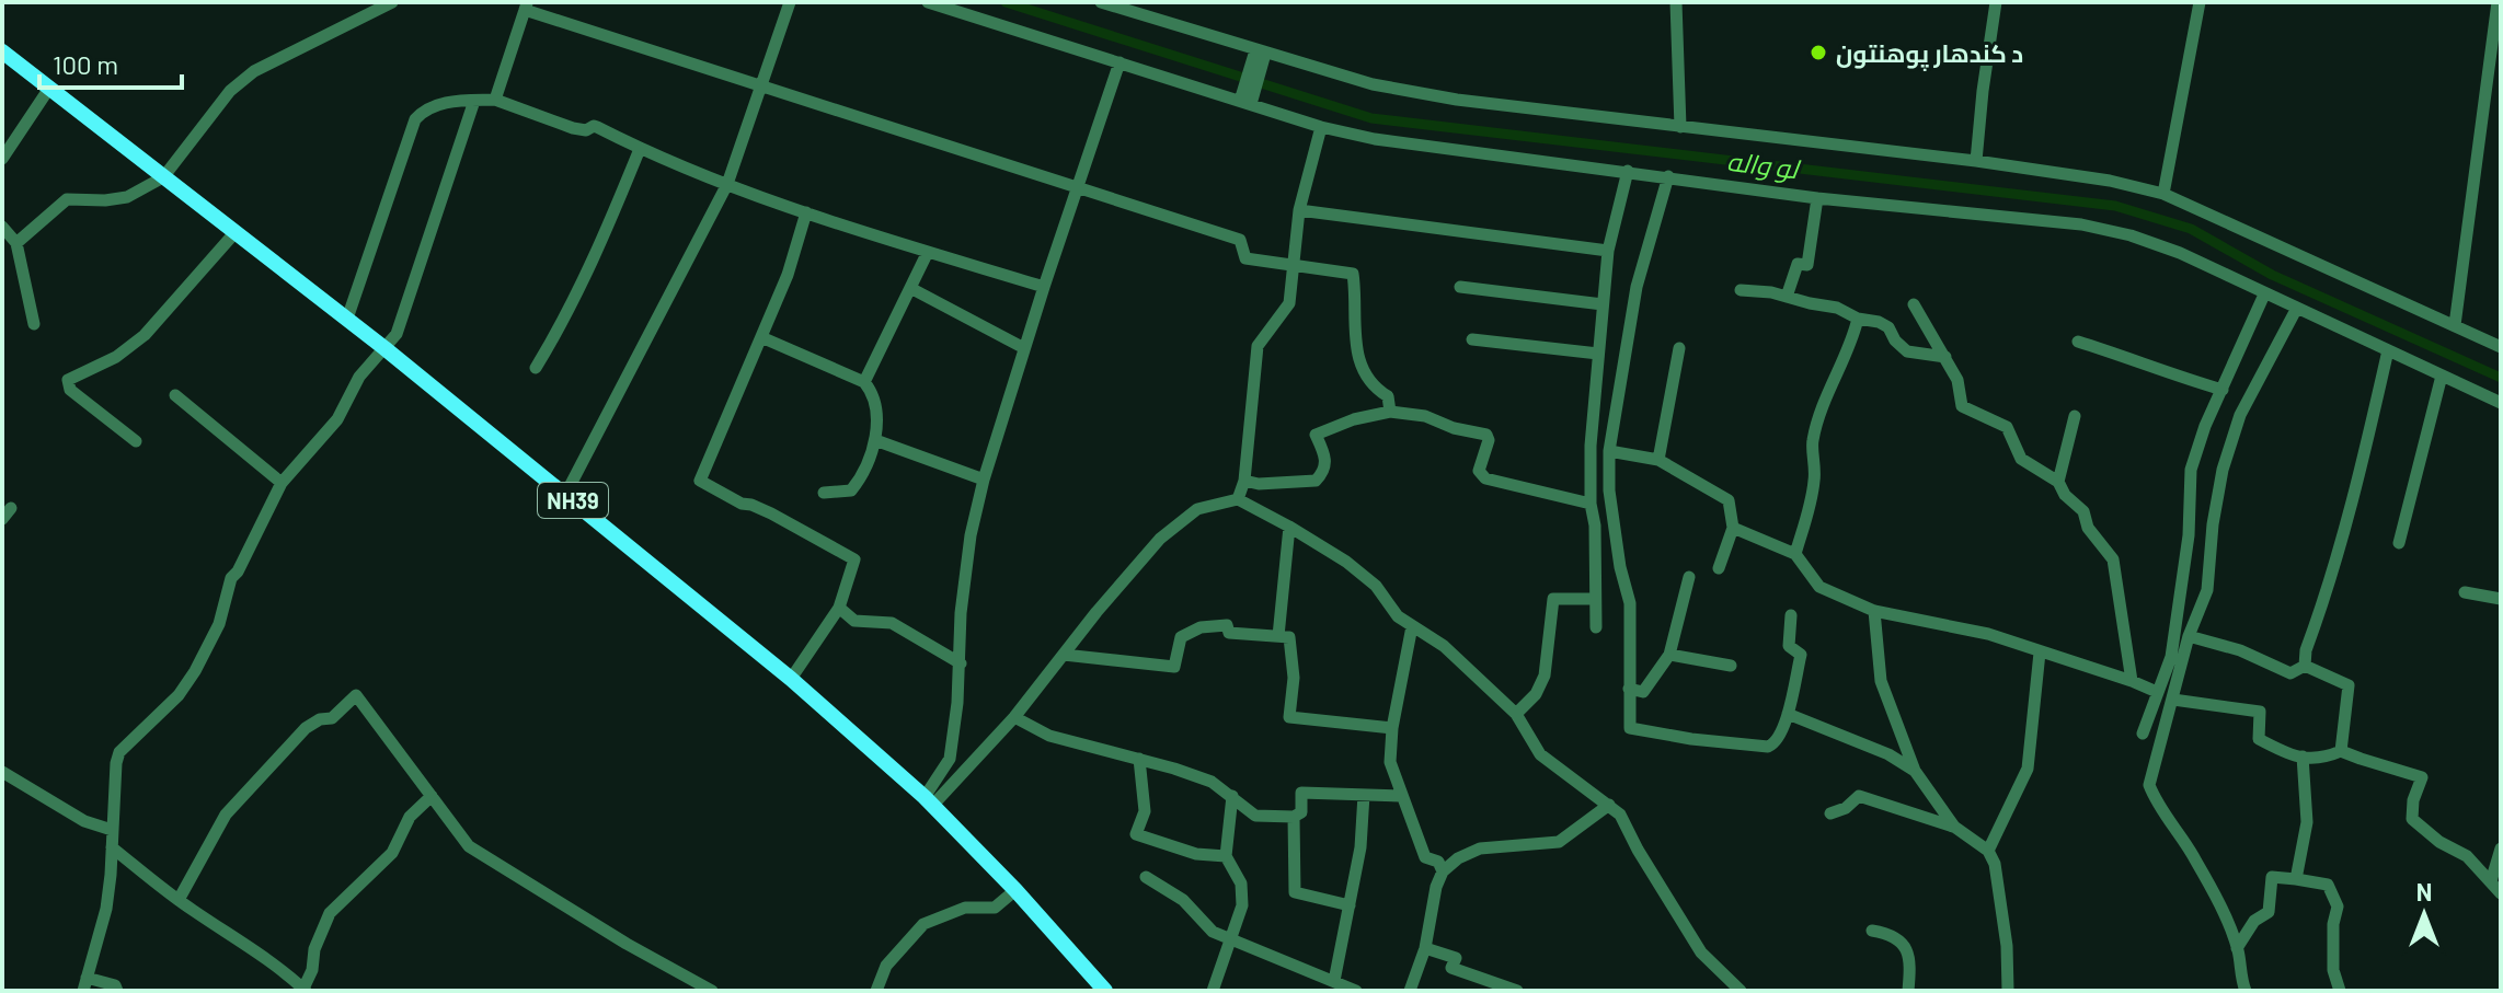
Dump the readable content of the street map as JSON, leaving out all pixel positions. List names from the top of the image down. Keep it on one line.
{"streets":{"main road":["NH39"]},"water":["لو واله"],"places":["د کندهار پوهنتون"],"scale_bar":"100 m","north":"top"}
